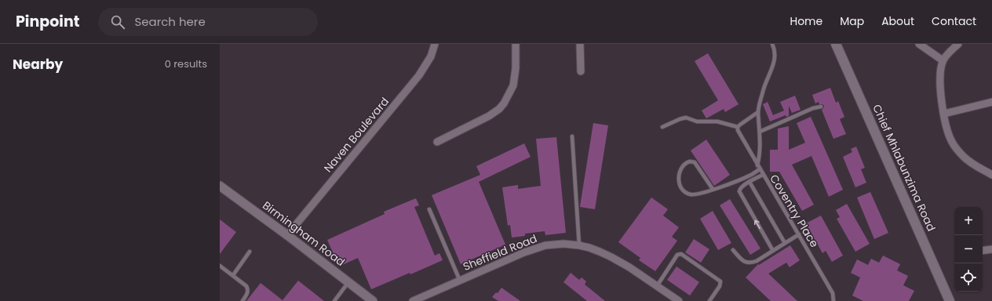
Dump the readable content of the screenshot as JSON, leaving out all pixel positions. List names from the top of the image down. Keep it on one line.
{"streets":{"main road":["Chief Mhlabunzima Road"],"street":["Naven Boulevard","Birmingham Road","Sheffield Road"],"lane":["Coventry Place"]},"crossings":[["Naven Boulevard","Birmingham Road"]],"page":{"header":"Pinpoint","search":"Search here","nav":["Home","Map","About","Contact"],"heading":["Nearby","0 results"],"map_buttons":["+","−"]}}
